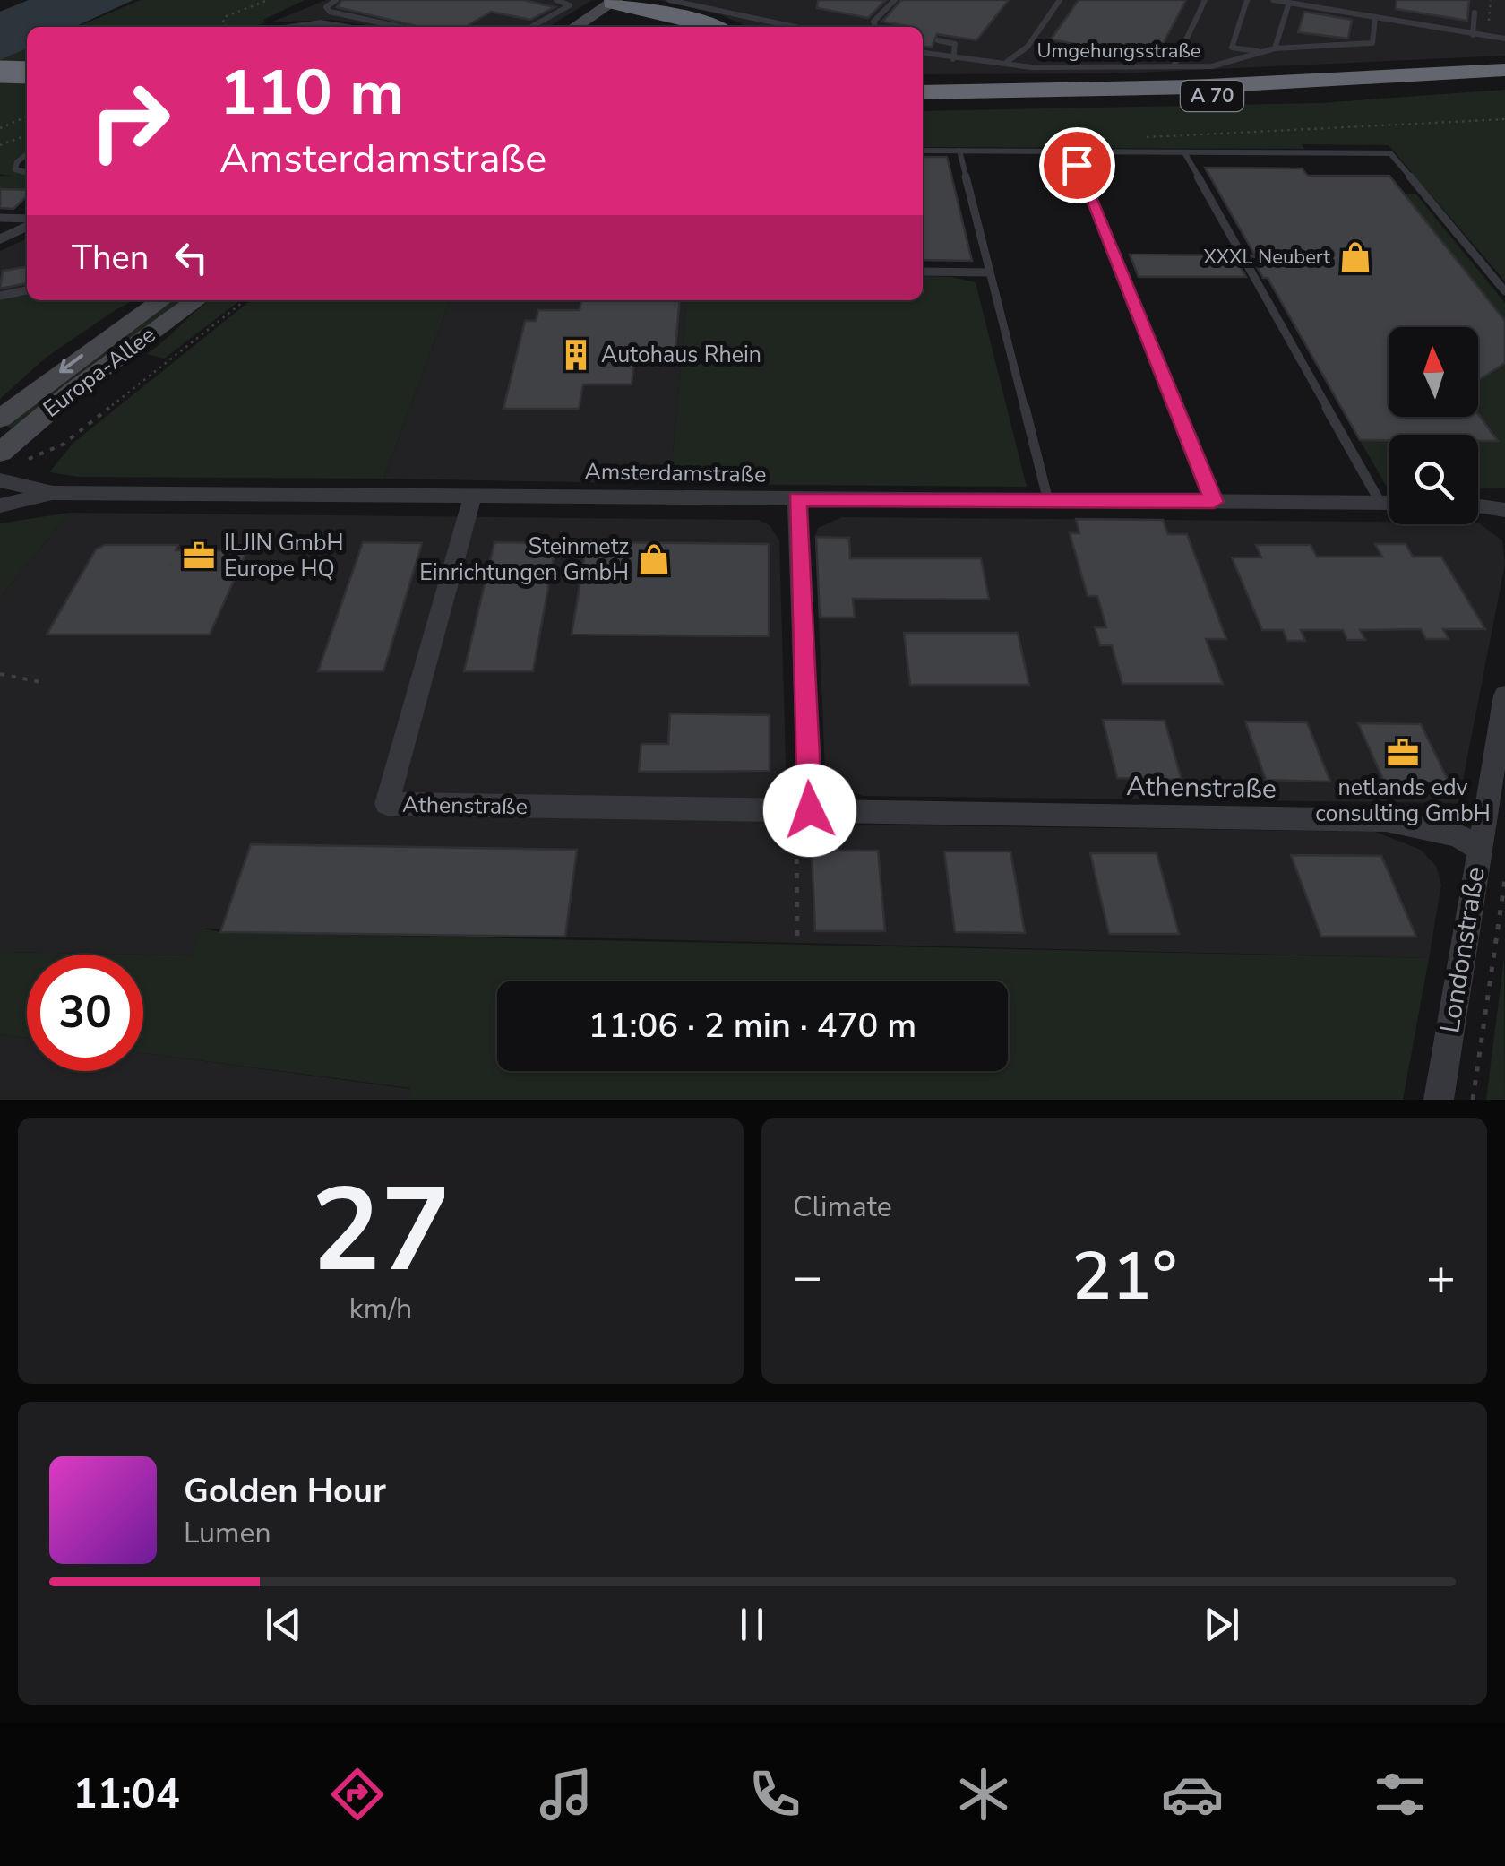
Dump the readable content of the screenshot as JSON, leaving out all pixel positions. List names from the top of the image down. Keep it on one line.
{"streets":{"highway":["A 70"],"street":["Europa-Allee","Amsterdamstraße","Athenstraße","Londonstraße"],"lane":["Umgehungsstraße"]},"crossings":[["Amsterdamstraße","Athenstraße"],["Athenstraße","Londonstraße"]],"places":{"shop":["XXXL Neubert","Steinmetz Einrichtungen GmbH"],"building":["Autohaus Rhein"],"office":["ILJIN GmbH Europe HQ","netlands edv consulting GmbH"]},"north":"top","page":{"turn":["110 m","Amsterdamstraße"],"then":"Then","limit":"30","trip":"11:06 · 2 min · 470 m","tile":[["27","km/h"],"Climate"],"heat":["−","21°","+"],"song":["Golden Hour","Lumen"],"tabs":"11:04"}}
